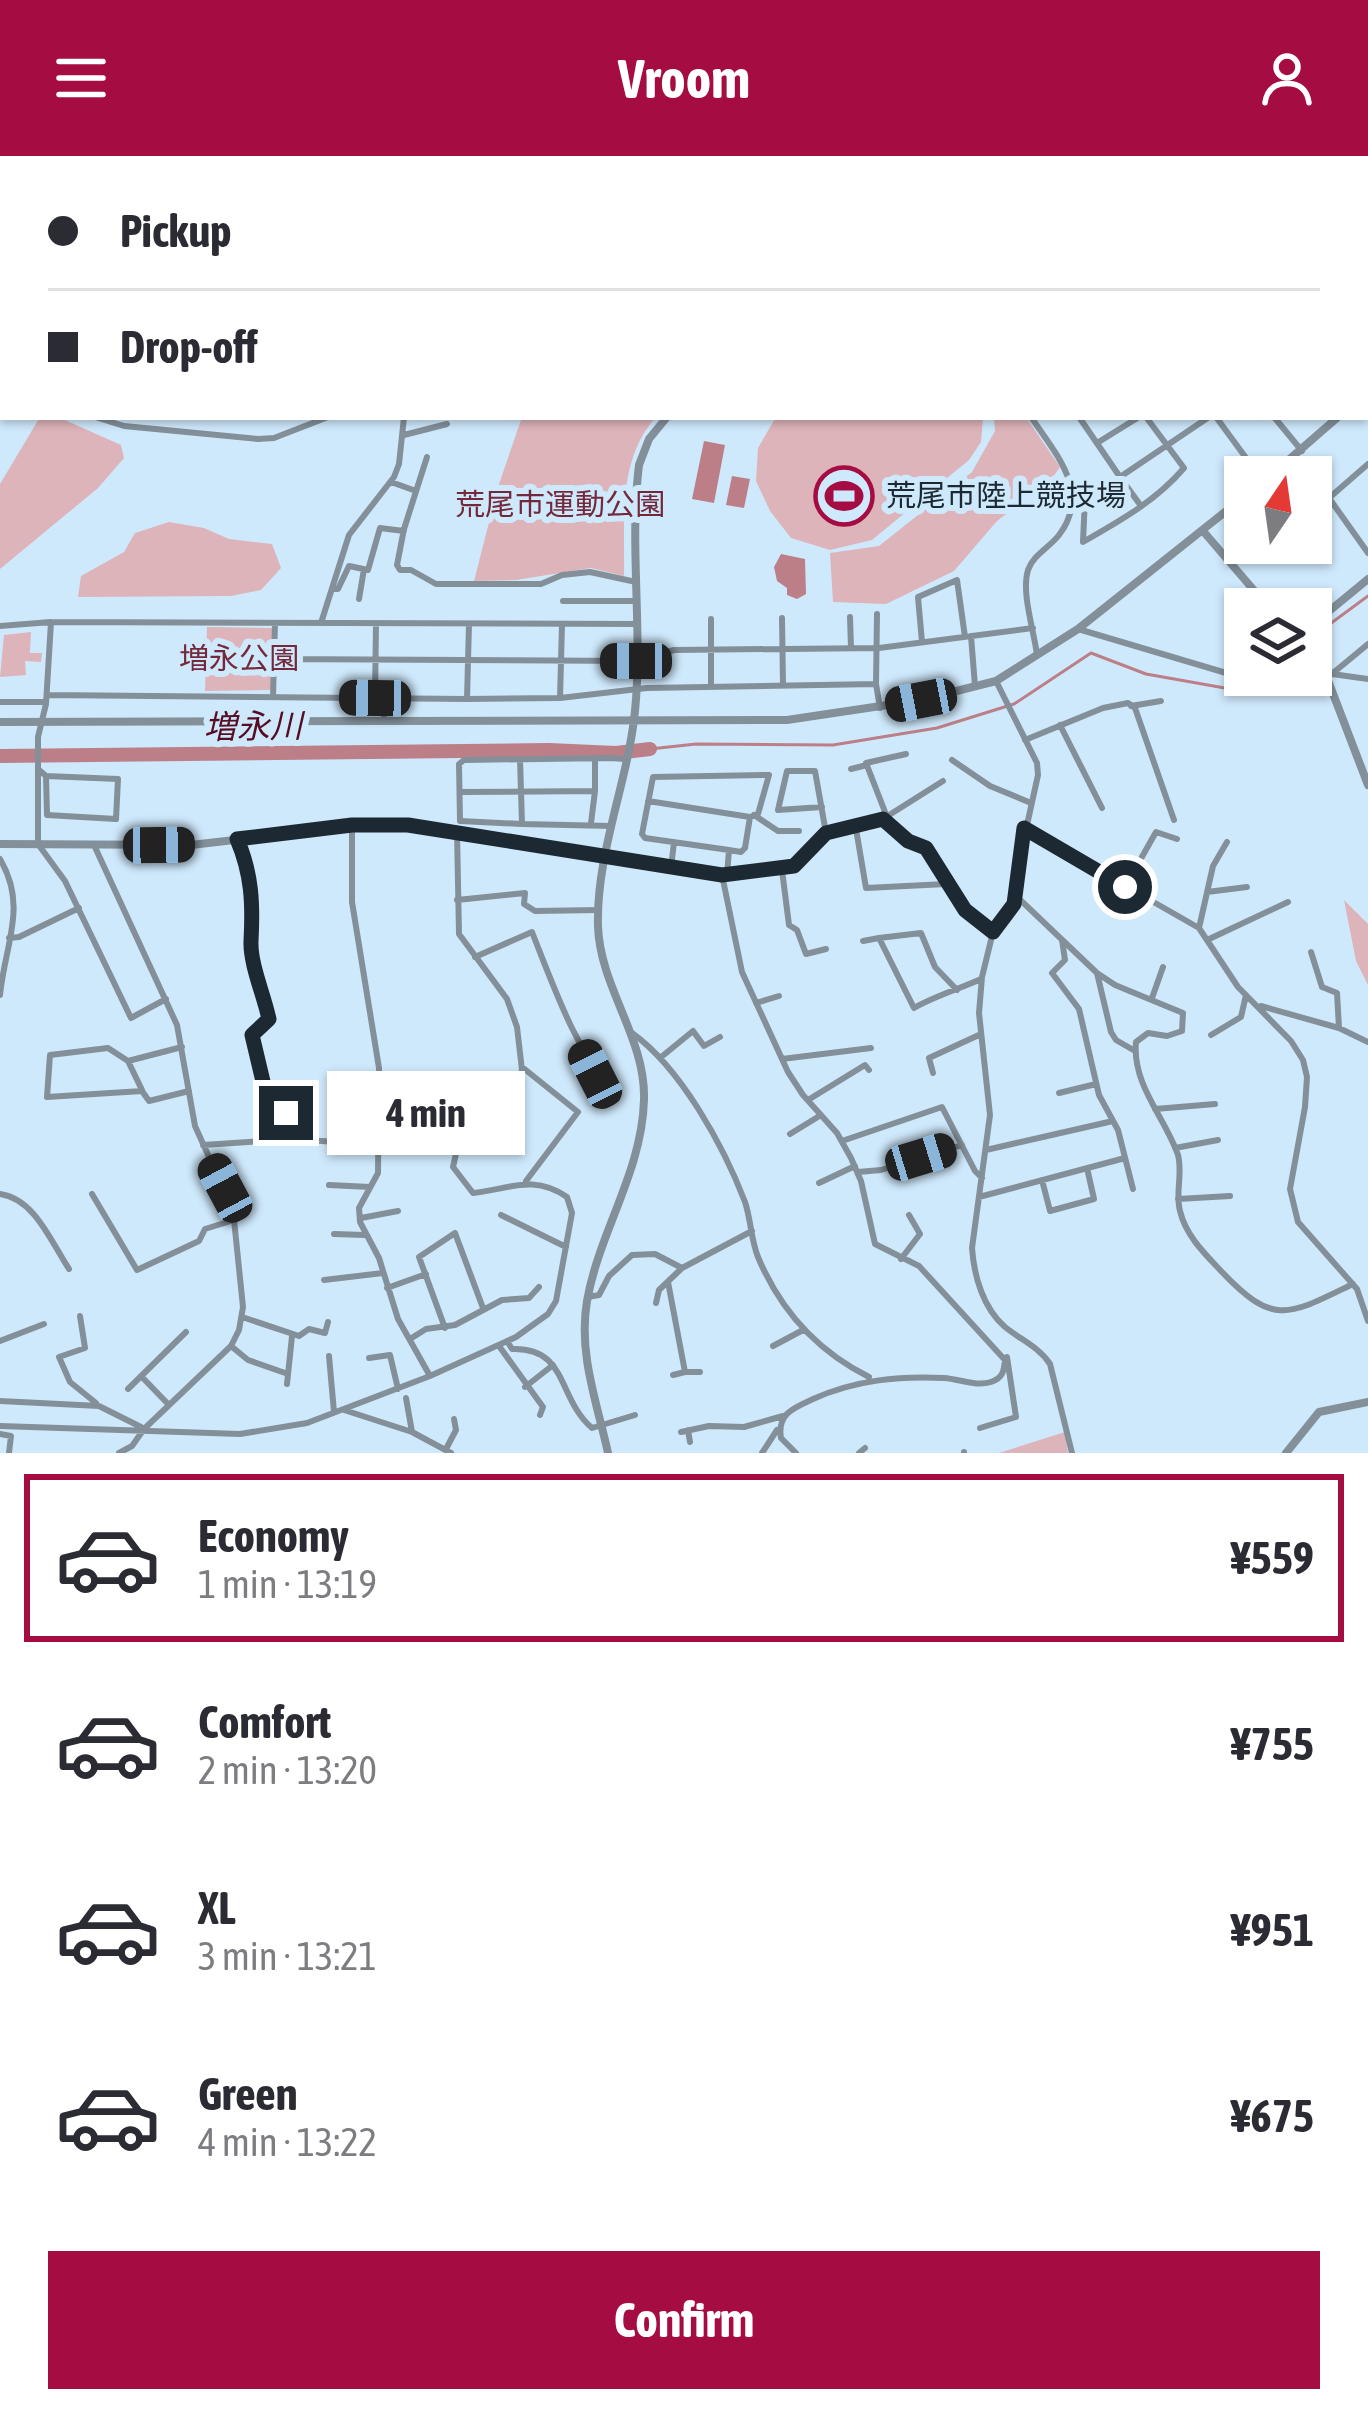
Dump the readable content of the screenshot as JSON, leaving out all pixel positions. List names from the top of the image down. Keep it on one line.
{"water":["増永川"],"parks":["荒尾市運動公園","増永公園"],"places":{"sports":["荒尾市陸上競技場"]},"north":"top","page":{"header":"Vroom","banner":["Pickup","Drop-off"],"bubble":"4 min","list":[{"name":"Economy","note":"1 min · 13:19","value":"¥559"},{"name":"Comfort","note":"2 min · 13:20","value":"¥755"},{"name":"XL","note":"3 min · 13:21","value":"¥951"},{"name":"Green","note":"4 min · 13:22","value":"¥675"}],"buttons":"Confirm"}}
